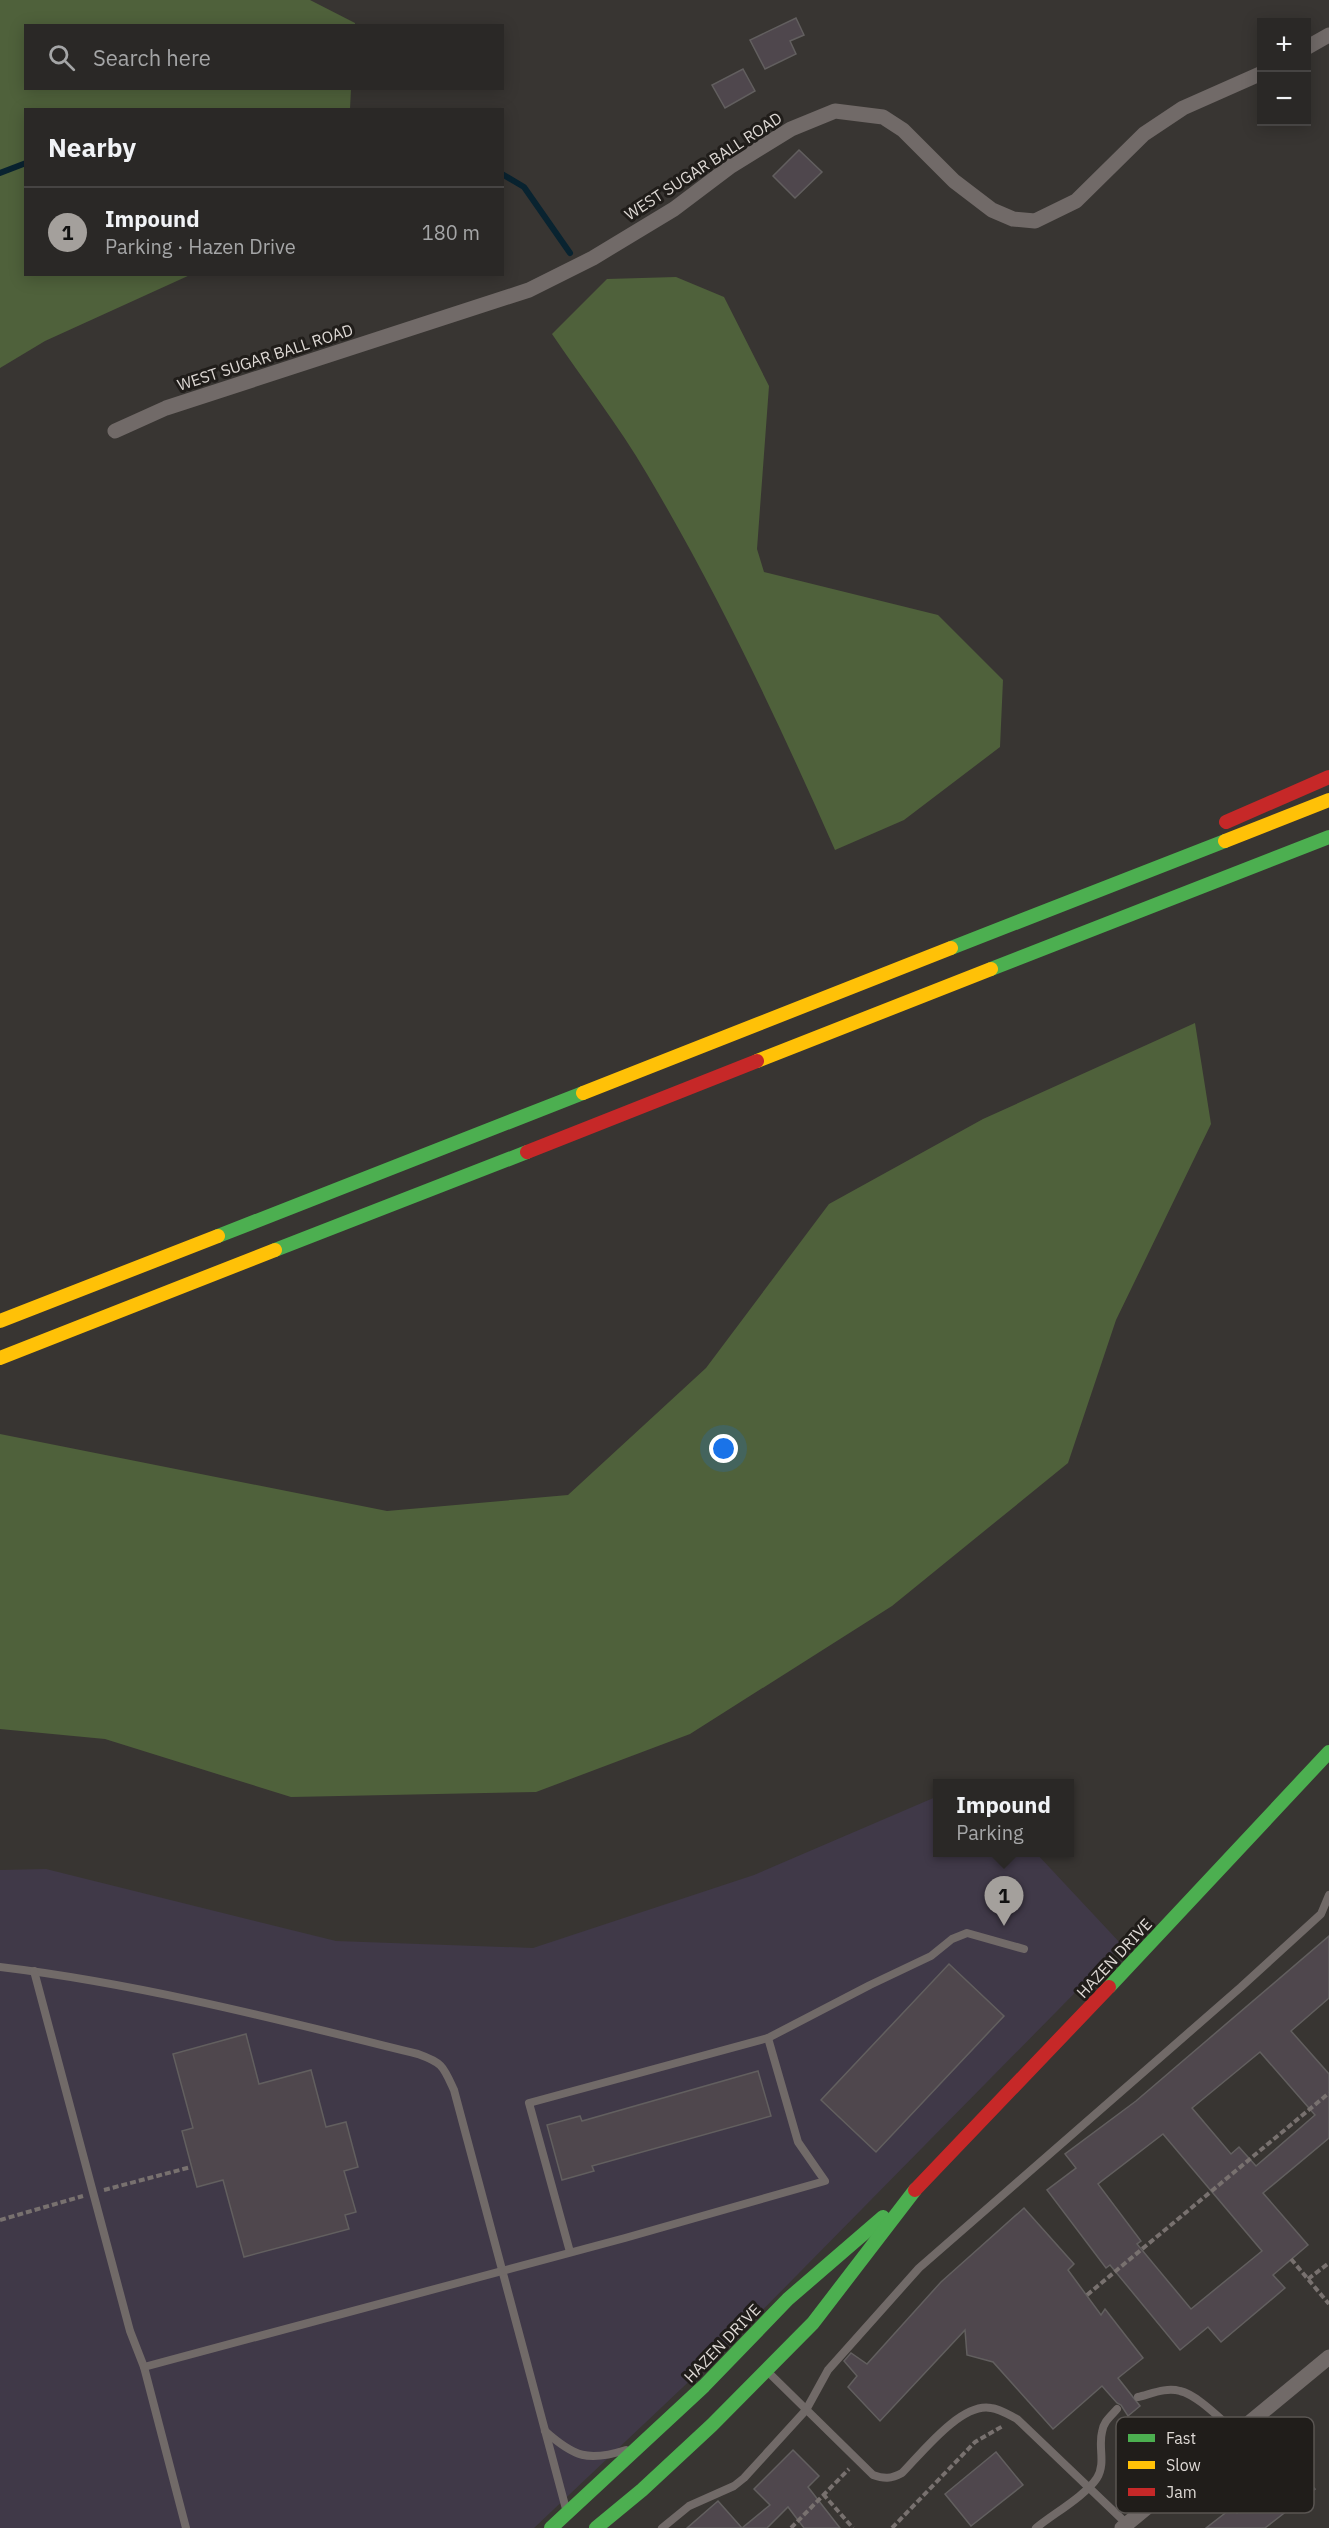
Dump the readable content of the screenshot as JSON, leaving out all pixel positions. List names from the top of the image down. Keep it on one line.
{"streets":{"main road":["HAZEN DRIVE"],"street":["WEST SUGAR BALL ROAD"]},"legend":["Fast","Slow","Jam"],"page":{"map_buttons":["+","−"],"search":"Search here","heading":"Nearby","list":[{"mark":"1","name":"Impound","note":"Parking · Hazen Drive","value":"180 m"}],"popup":["Impound","Parking"],"pins":"1"}}
